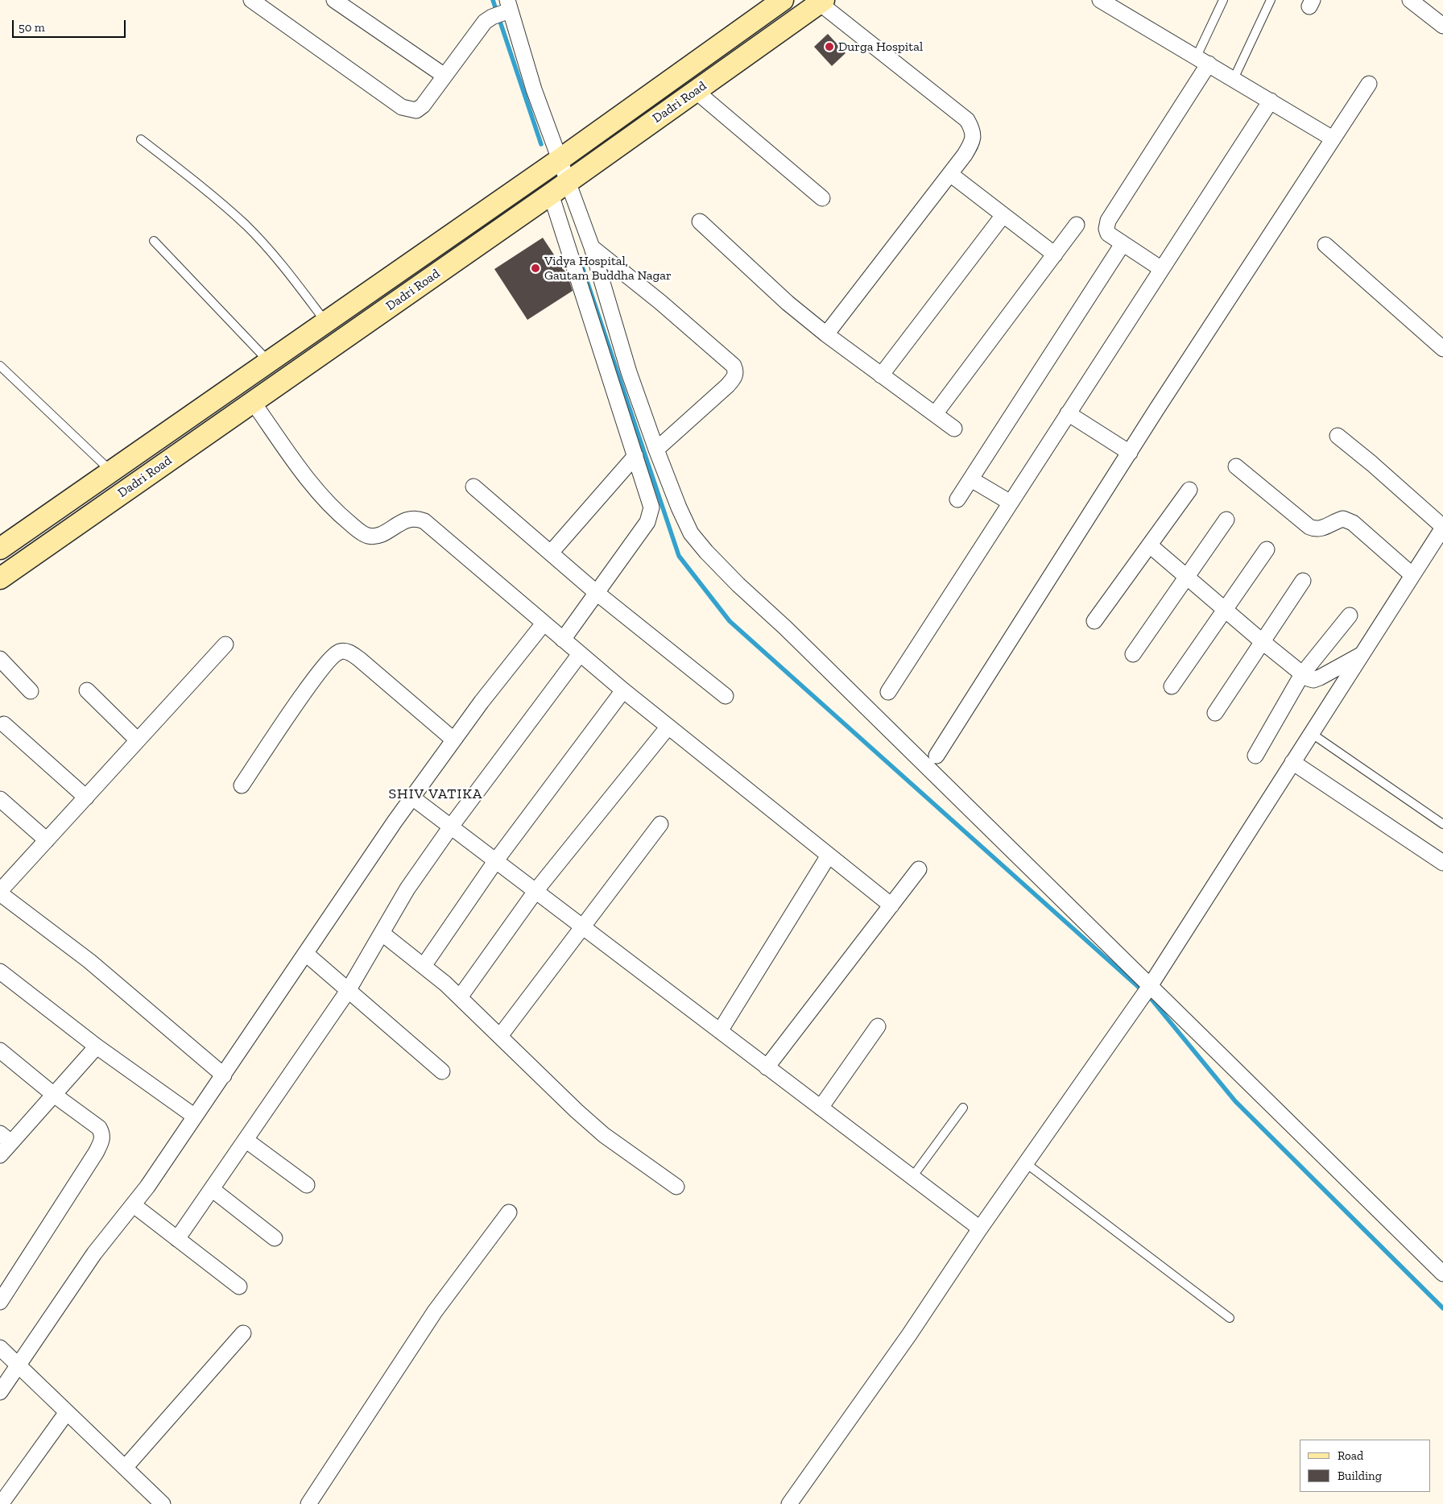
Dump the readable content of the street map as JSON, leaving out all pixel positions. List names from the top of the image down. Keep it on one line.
{"streets":{"street":["Dadri Road"]},"districts":["SHIV VATIKA"],"places":["Durga Hospital","Vidya Hospital, Gautam Buddha Nagar"],"legend":["Road","Building"],"scale_bar":"50 m"}
